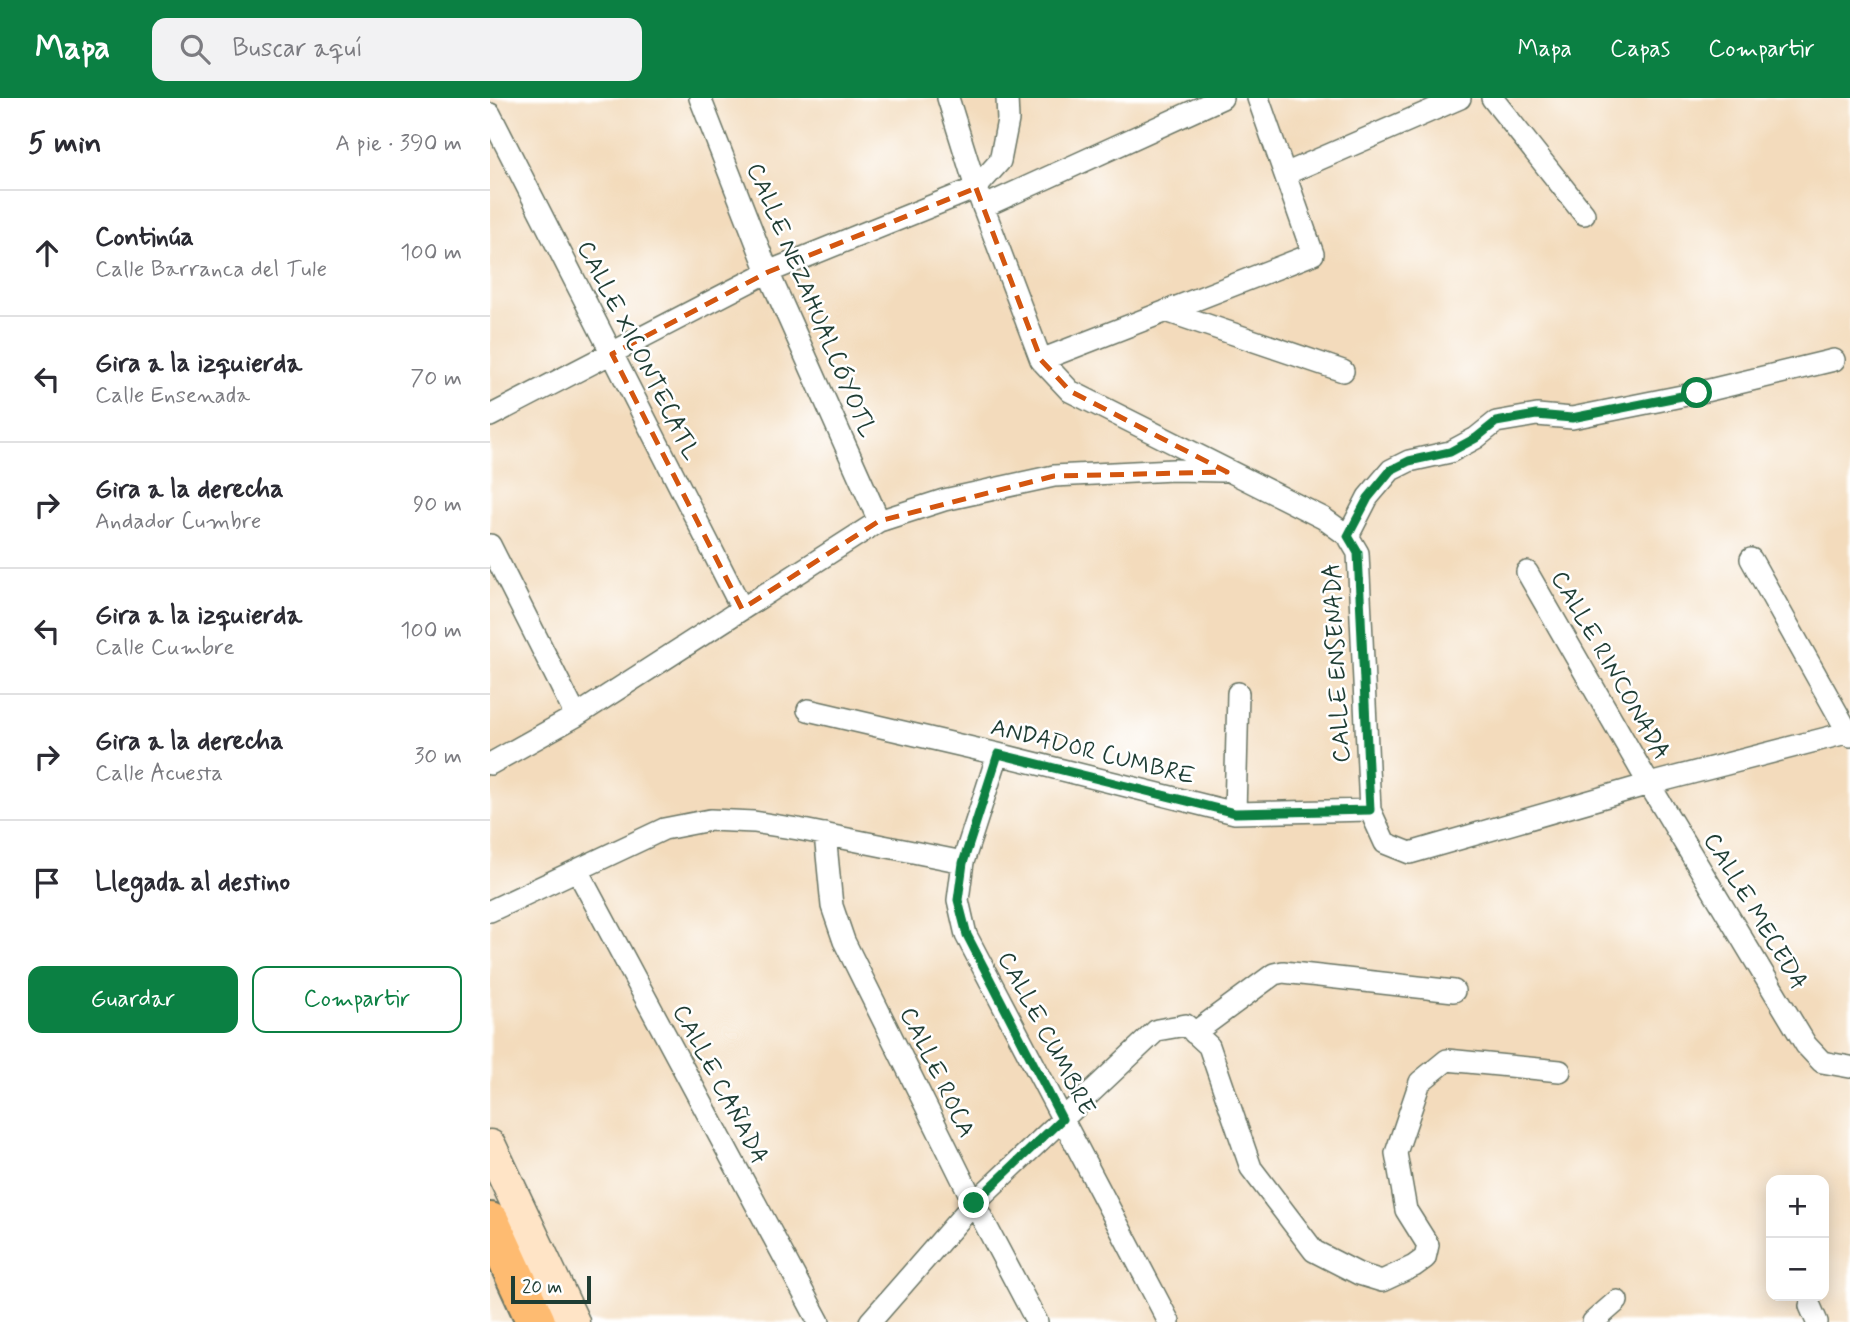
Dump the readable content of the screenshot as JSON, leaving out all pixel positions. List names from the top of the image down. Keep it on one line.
{"streets":{"street":["CALLE NEZAHUALCÓYOTL","CALLE XICONTECATL","CALLE ENSENADA","CALLE RINCONADA","ANDADOR CUMBRE","CALLE MECEDA","CALLE CUMBRE","CALLE ROCA","CALLE CAÑADA"]},"crossings":[["CALLE ENSENADA","CALLE RINCONADA"],["CALLE ENSENADA","ANDADOR CUMBRE"],["CALLE ENSENADA","CALLE MECEDA"],["CALLE RINCONADA","CALLE MECEDA"],["ANDADOR CUMBRE","CALLE CUMBRE"]],"scale_bar":"20 m","page":{"header":"Mapa","search":"Buscar aquí","nav":["Mapa","Capas","Compartir"],"heading":["5 min","A pie · 390 m"],"list":[["Continúa","Calle Barranca del Tule","100 m"],["Gira a la izquierda","Calle Ensenada","70 m"],["Gira a la derecha","Andador Cumbre","90 m"],["Gira a la izquierda","Calle Cumbre","100 m"],["Gira a la derecha","Calle Acuesta","30 m"],"Llegada al destino"],"buttons":["Guardar","Compartir"],"map_buttons":["+","−"],"scale":"20 m"}}
